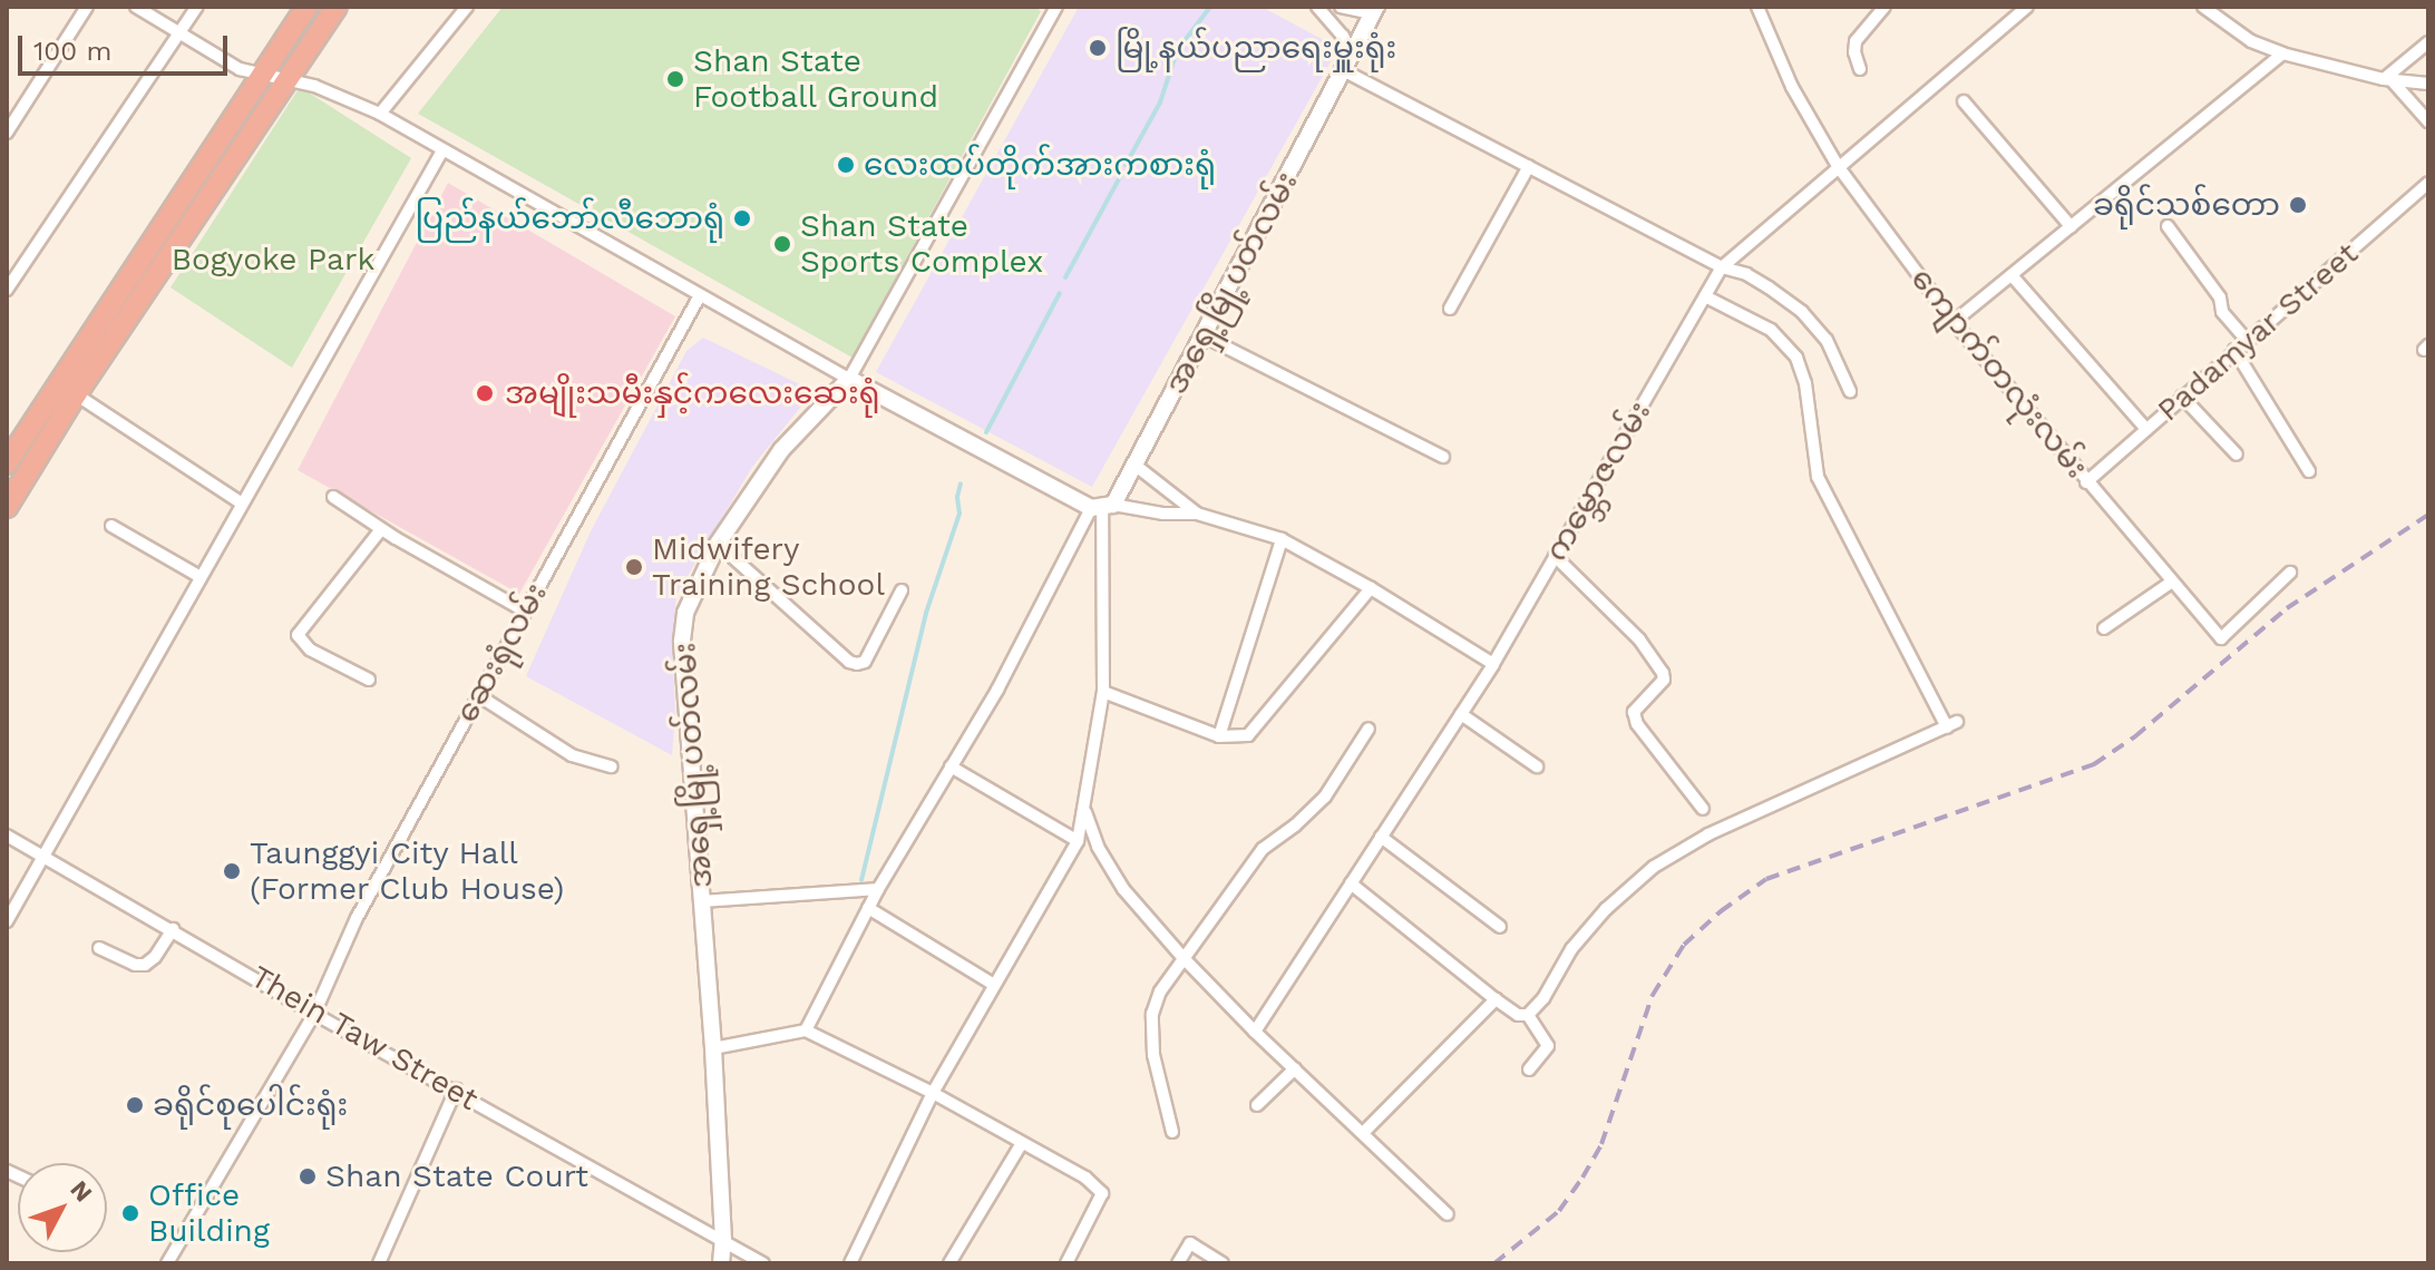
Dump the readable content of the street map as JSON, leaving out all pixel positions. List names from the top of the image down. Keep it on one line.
{"streets":{"street":["အရှေ့မြို့ပတ်လမ်း","Padamyar Street","ကျောက်တလုံးလမ်း","ကမ္ဘောဇလမ်း","ဆေးရုံလမ်း","Thein Taw Street"]},"crossings":[["အရှေ့မြို့ပတ်လမ်း","Thein Taw Street"],["Padamyar Street","ကျောက်တလုံးလမ်း"],["ကျောက်တလုံးလမ်း","ကမ္ဘောဇလမ်း"],["ဆေးရုံလမ်း","Thein Taw Street"]],"parks":["Bogyoke Park"],"places":["မြို့နယ်ပညာရေးမှူးရုံး","Shan State Football Ground","လေးထပ်တိုက်အားကစားရုံ","ခရိုင်သစ်တော","ပြည်နယ်ဘော်လီဘောရုံ","Shan State Sports Complex","အမျိုးသမီးနှင့်ကလေးဆေးရုံ","Midwifery Training School","Taunggyi City Hall (Former Club House)","ခရိုင်စုပေါင်းရုံး","Shan State Court","Office Building"],"scale_bar":"100 m","north":"top right"}
